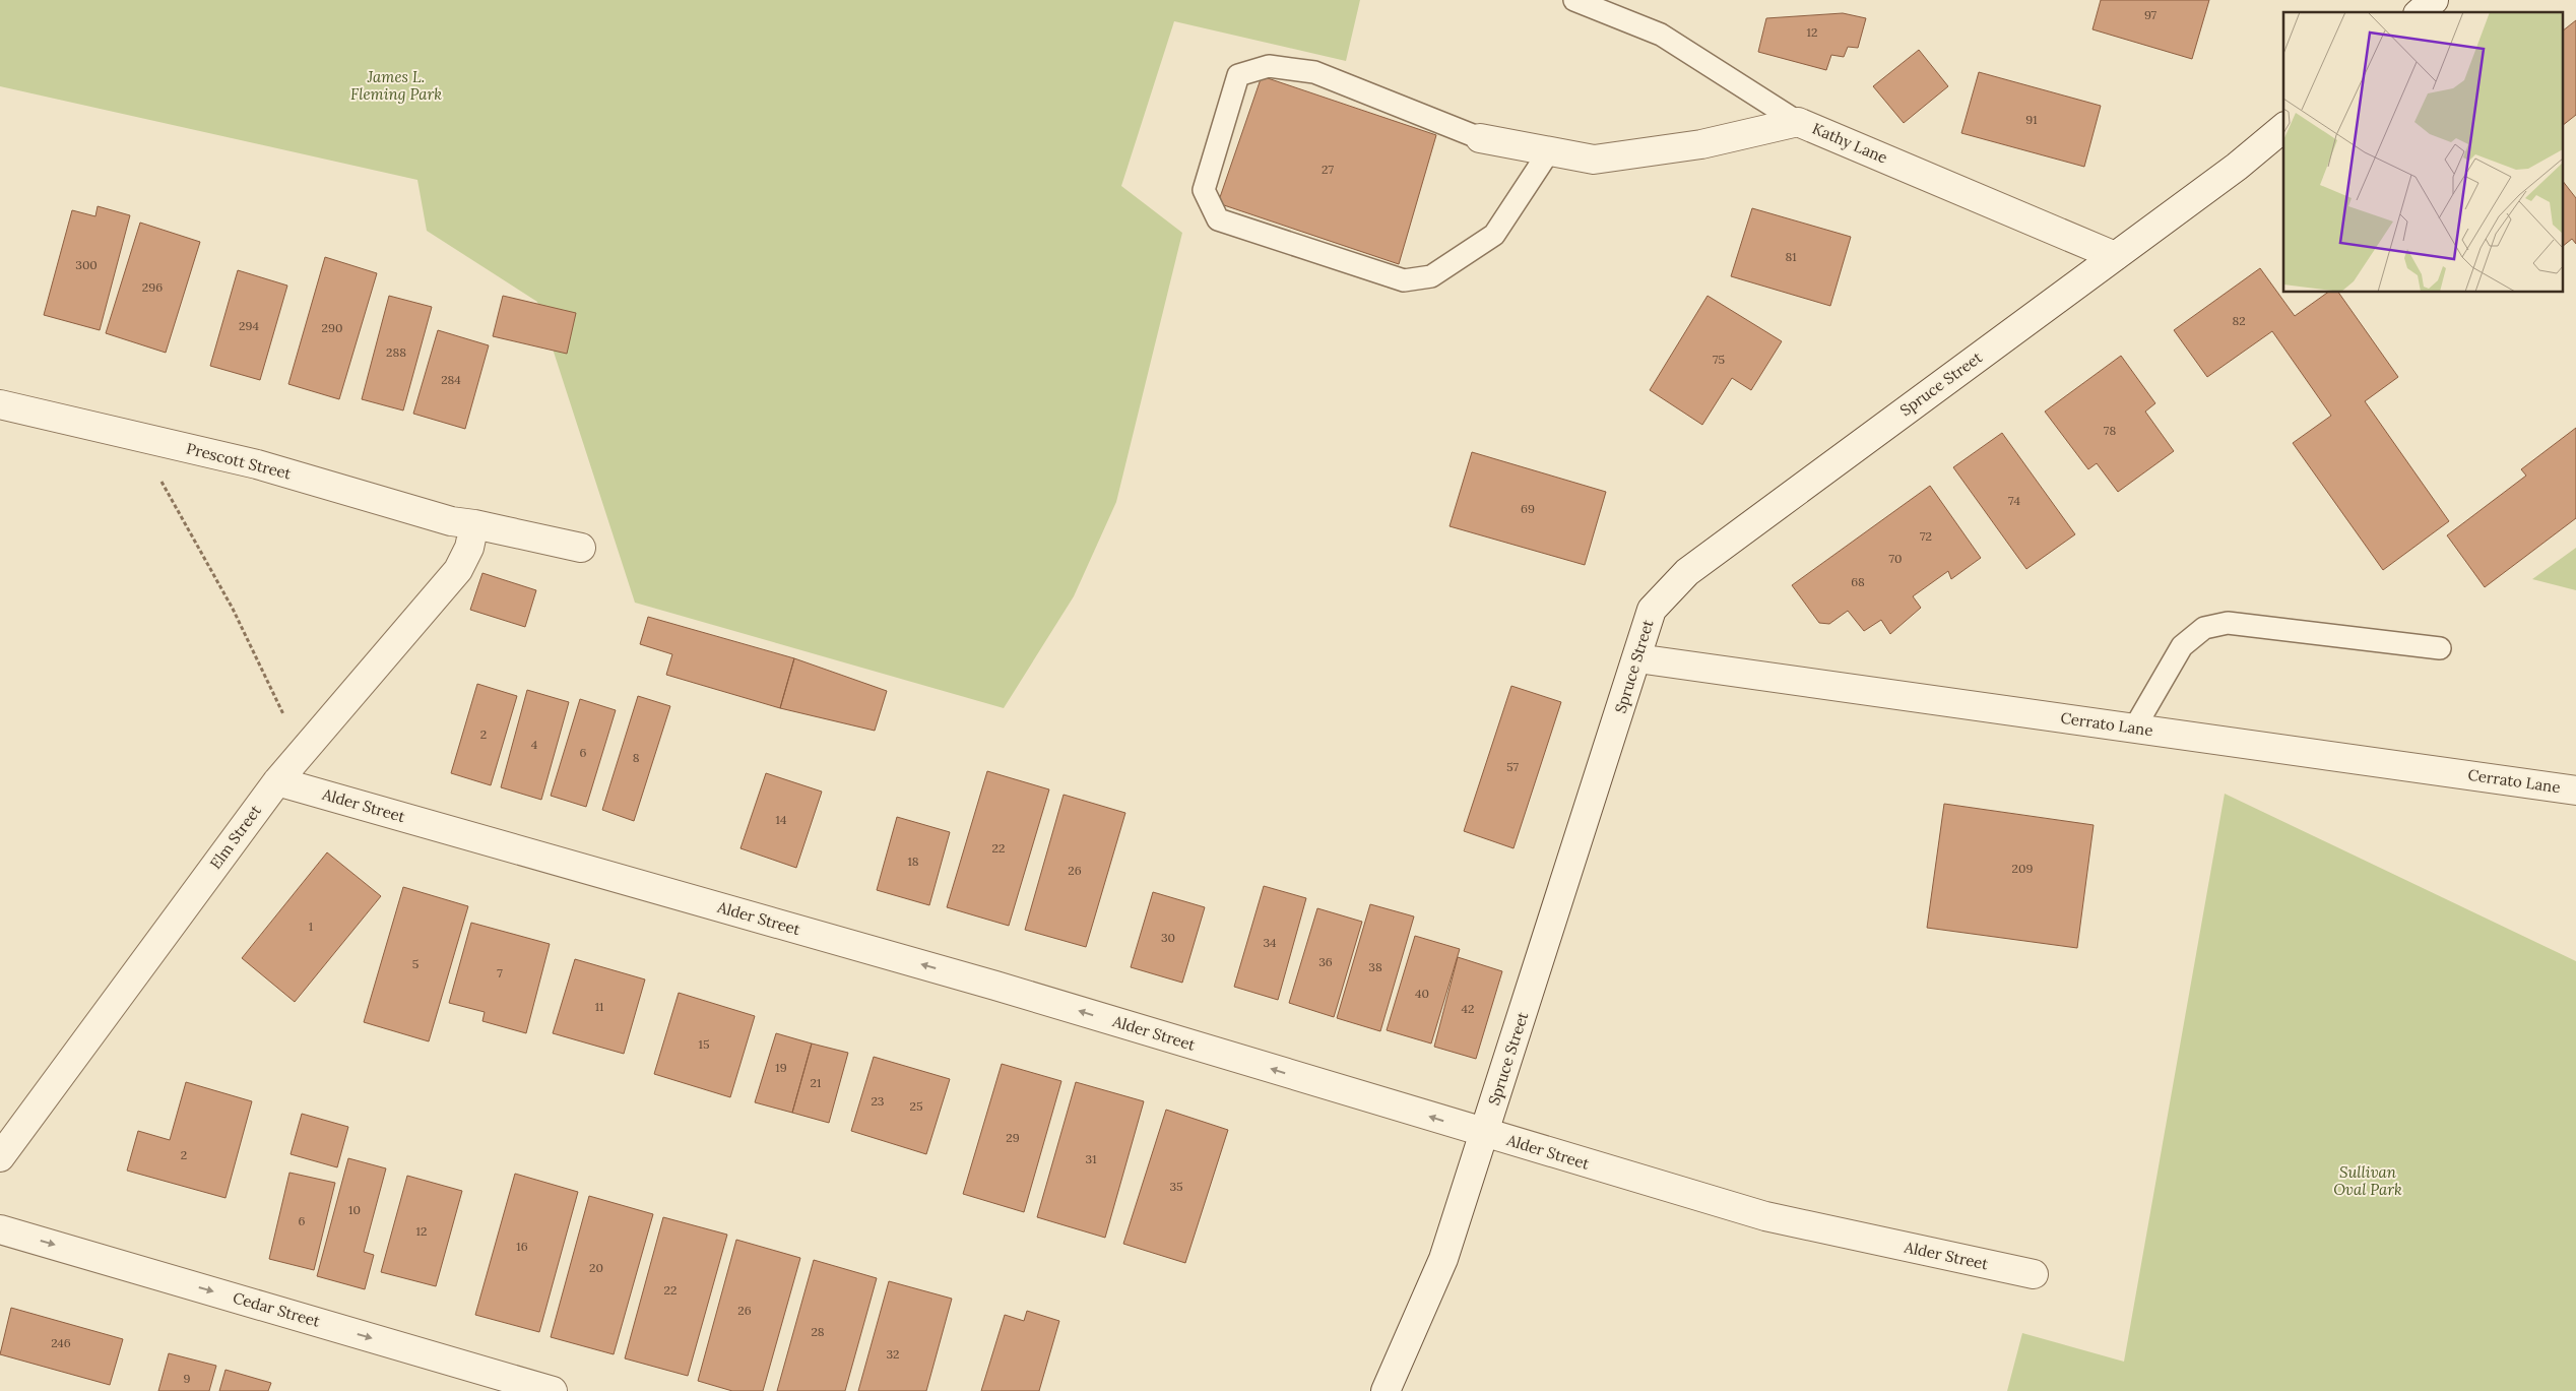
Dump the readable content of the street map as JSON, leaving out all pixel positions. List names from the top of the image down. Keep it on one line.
{"streets":{"street":["Kathy Lane","Spruce Street","Prescott Street","Cerrato Lane","Alder Street","Elm Street","Cedar Street"]},"crossings":[["Kathy Lane","Spruce Street"],["Spruce Street","Cerrato Lane"],["Spruce Street","Alder Street"],["Prescott Street","Elm Street"],["Alder Street","Elm Street"]],"one_way":["Alder Street","Cedar Street"],"parks":["James L. Fleming Park","Sullivan Oval Park"],"house_numbers":["97","12","91","27","81","300","296","82","294","290","288","75","284","78","74","69","72","70","68","2","4","6","8","57","14","22","18","209","26","1","30","34","36","5","38","7","40","11","42","15","19","21","23","25","29","2","31","35","10","6","12","16","20","22","26","28","246","32","9"]}
